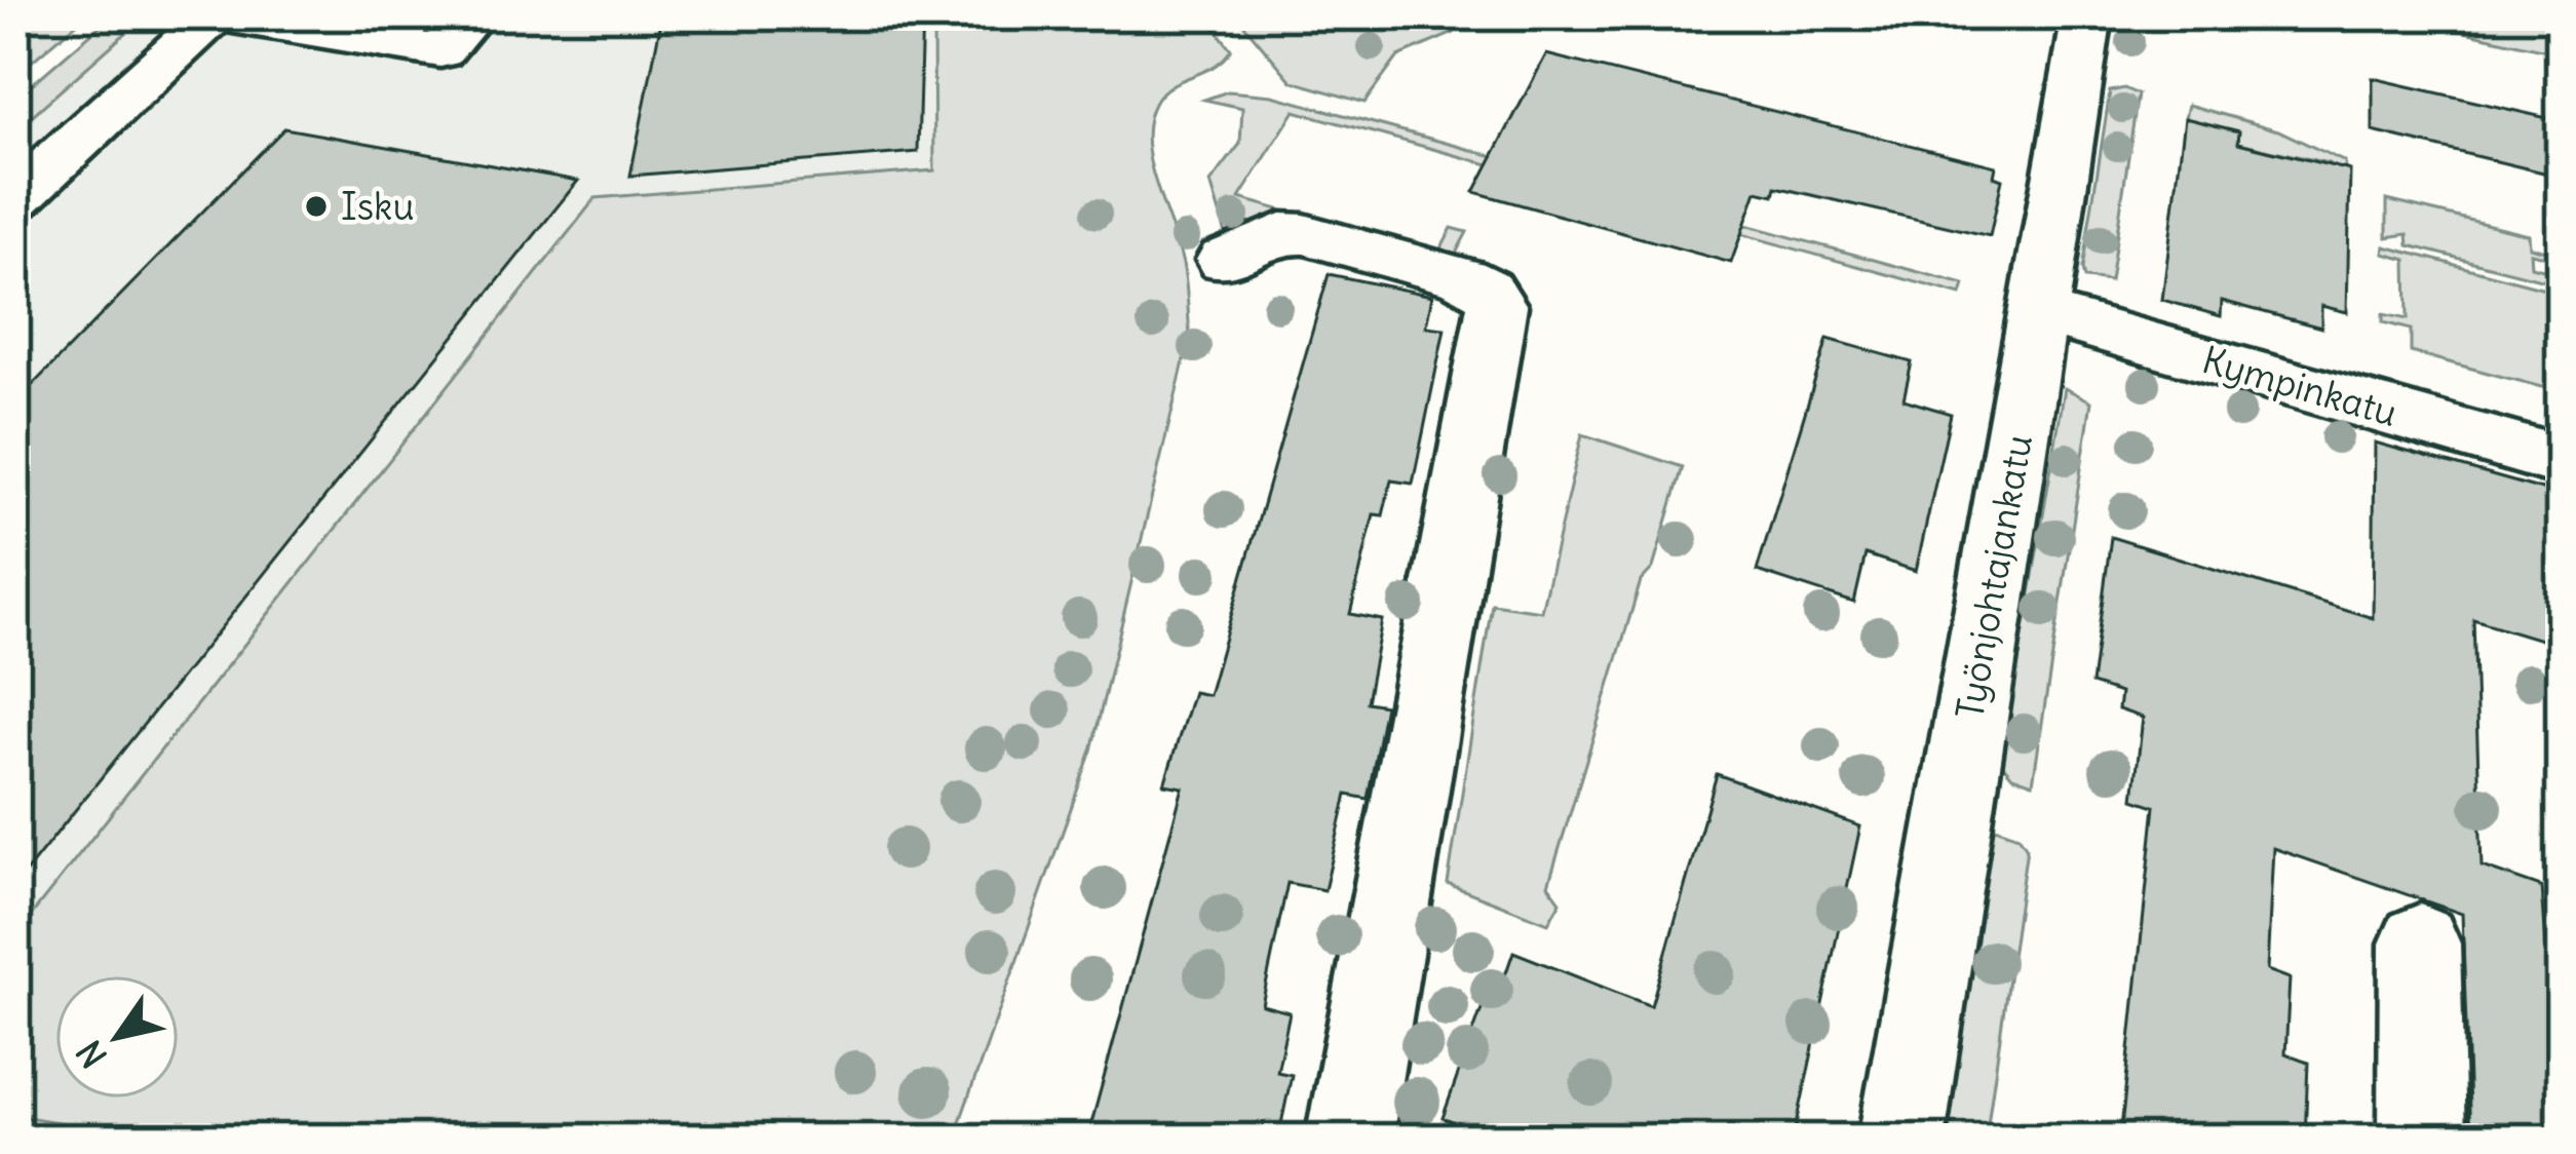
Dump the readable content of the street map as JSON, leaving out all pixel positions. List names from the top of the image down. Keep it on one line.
{"streets":{"street":["Kympinkatu","Työnjohtajankatu"]},"crossings":[["Kympinkatu","Työnjohtajankatu"]],"places":["Isku"],"north":"bottom left"}
